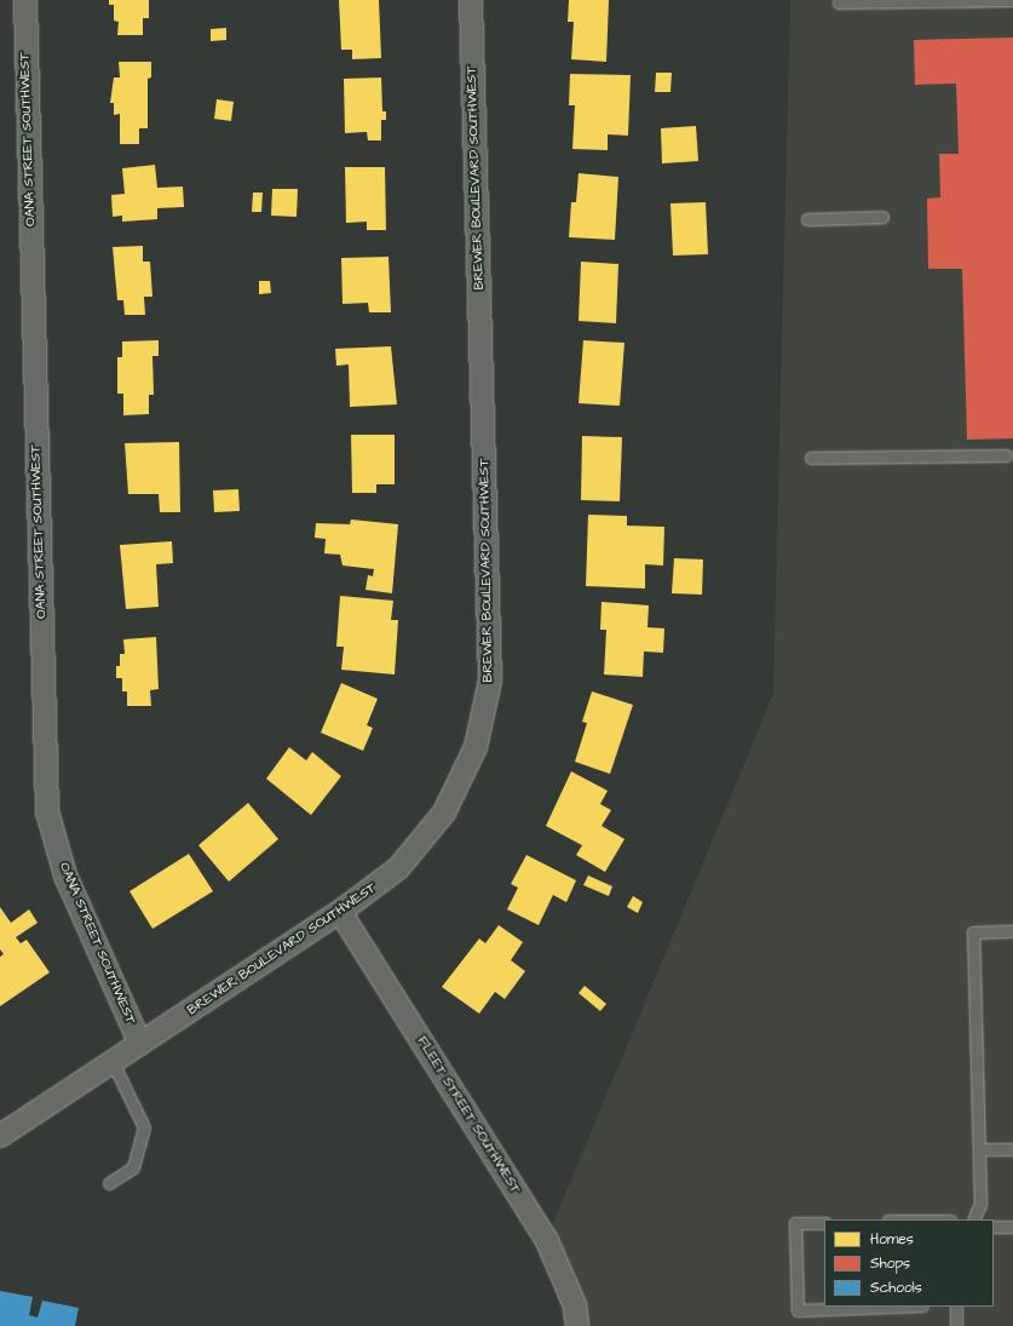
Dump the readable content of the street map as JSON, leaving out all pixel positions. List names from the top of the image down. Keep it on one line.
{"streets":{"street":["OANA STREET SOUTHWEST","BREWER BOULEVARD SOUTHWEST","FLEET STREET SOUTHWEST"]},"crossings":[["OANA STREET SOUTHWEST","BREWER BOULEVARD SOUTHWEST"],["BREWER BOULEVARD SOUTHWEST","FLEET STREET SOUTHWEST"]],"legend":["Homes","Shops","Schools"]}
